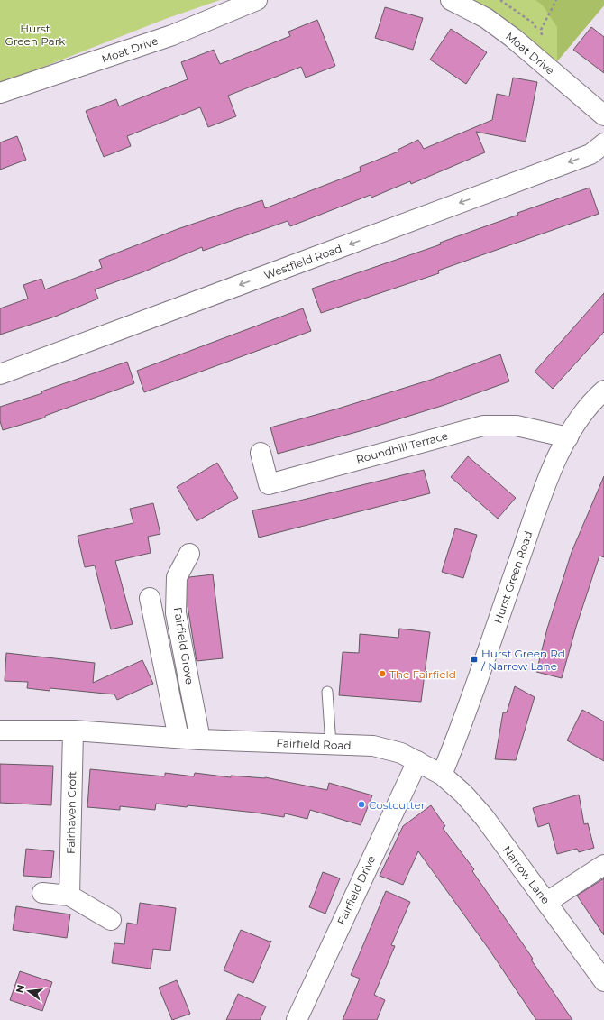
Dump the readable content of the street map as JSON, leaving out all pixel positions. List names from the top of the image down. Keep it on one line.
{"streets":{"street":["Moat Drive","Westfield Road","Roundhill Terrace","Hurst Green Road","Fairfield Grove","Fairfield Road","Fairhaven Croft","Narrow Lane","Fairfield Drive"]},"crossings":[["Roundhill Terrace","Hurst Green Road"],["Hurst Green Road","Fairfield Road"],["Hurst Green Road","Narrow Lane"],["Fairfield Grove","Fairfield Road"],["Fairfield Road","Fairhaven Croft"],["Fairfield Road","Narrow Lane"],["Fairfield Road","Fairfield Drive"]],"one_way":["Westfield Road"],"parks":["Hurst Green Park"],"places":{"transit":["Hurst Green Rd / Narrow Lane"],"other":["The Fairfield","Costcutter"]},"north":"left"}
